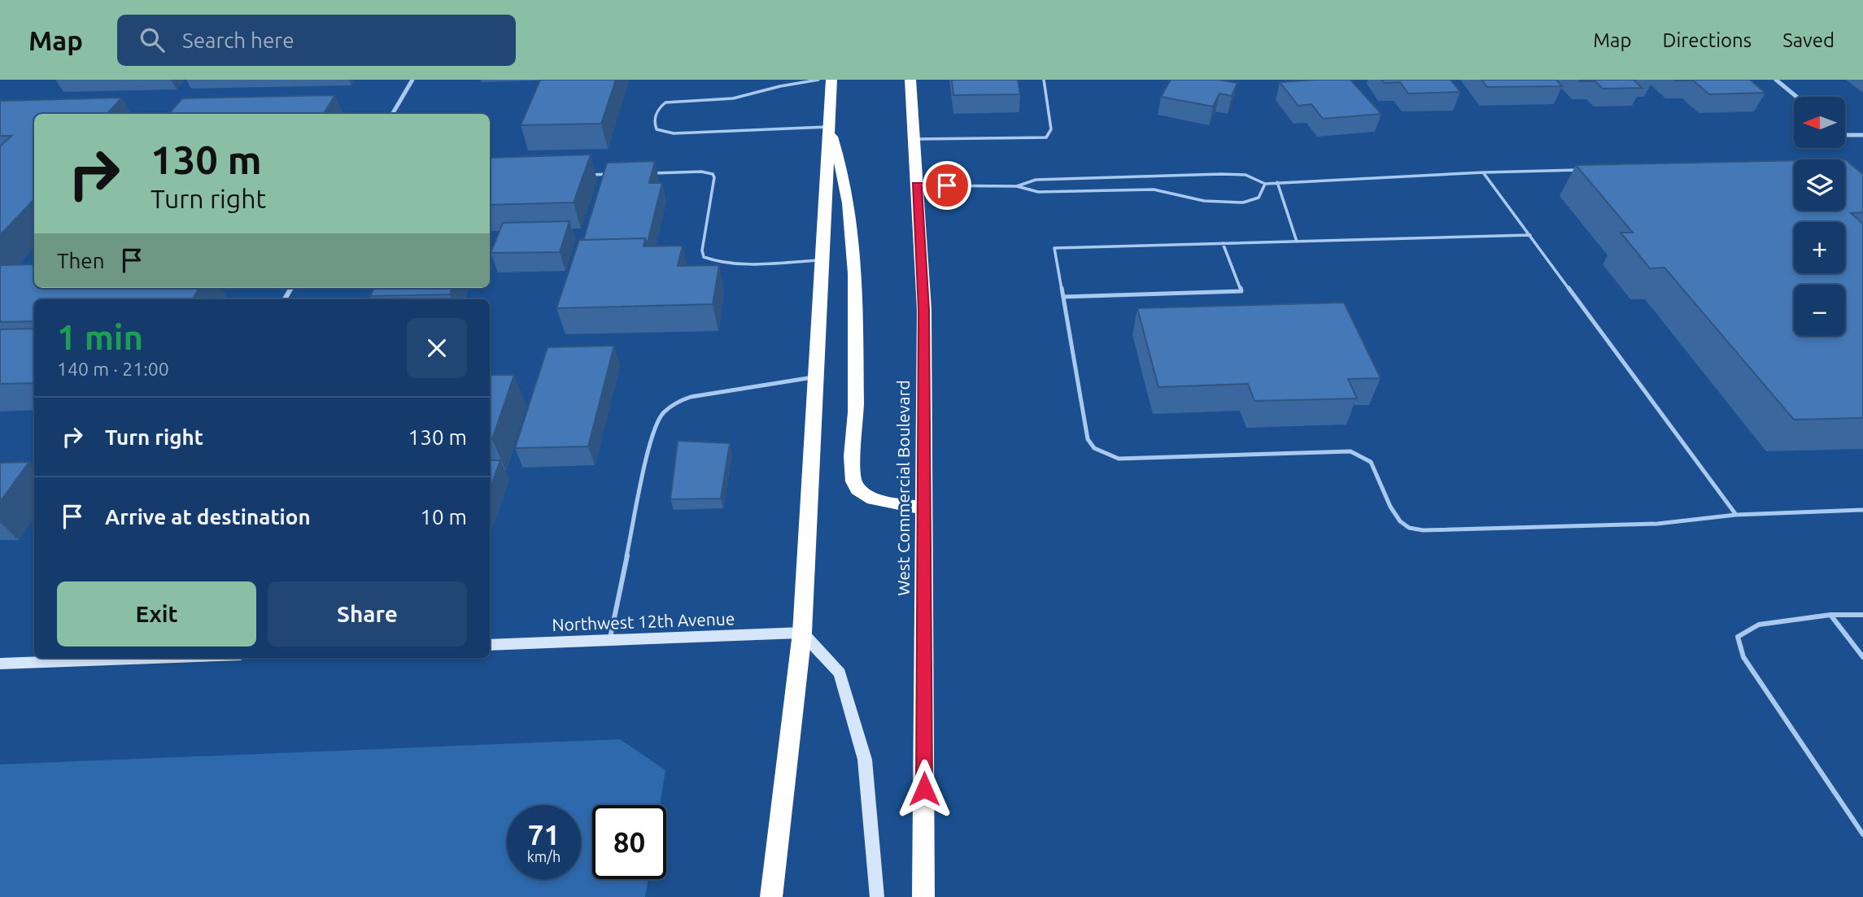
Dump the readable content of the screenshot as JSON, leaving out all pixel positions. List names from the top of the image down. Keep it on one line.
{"streets":{"highway":["West Commercial Boulevard"],"street":["Northwest 12th Avenue"]},"north":"left","page":{"header":"Map","search":"Search here","nav":["Map","Directions","Saved"],"map_buttons":["+","−"],"turn":["130 m","Turn right"],"then":"Then","heading":["1 min","140 m · 21:00"],"list":[{"name":"Turn right","value":"130 m"},{"name":"Arrive at destination","value":"10 m"}],"buttons":["Exit","Share"],"speed":"71 km/h","limit":"80"}}
